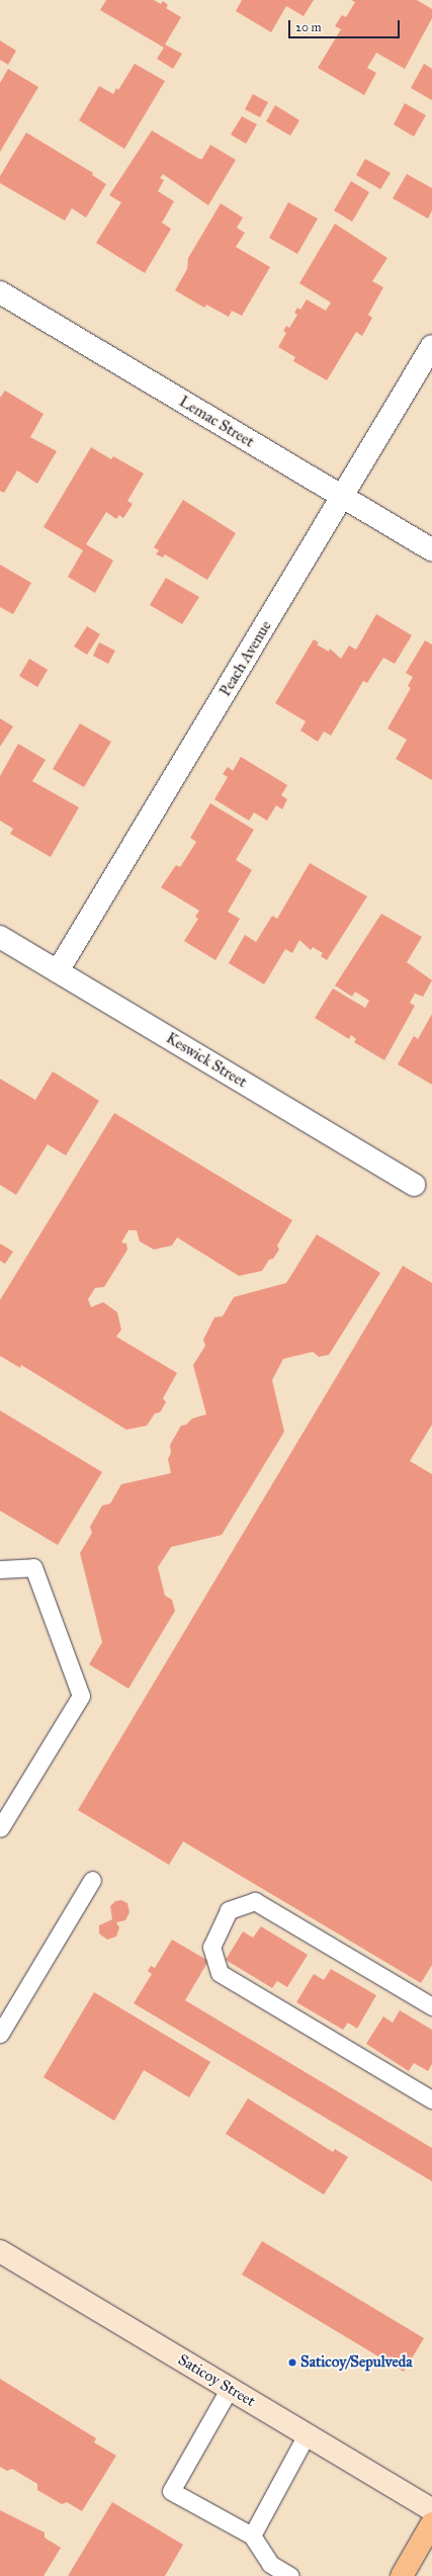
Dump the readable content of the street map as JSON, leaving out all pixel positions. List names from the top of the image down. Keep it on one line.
{"streets":{"main road":["Saticoy Street"],"street":["Lemac Street","Peach Avenue","Keswick Street"]},"crossings":[["Lemac Street","Peach Avenue"],["Peach Avenue","Keswick Street"]],"places":["Saticoy/Sepulveda"],"scale_bar":"20 m"}
